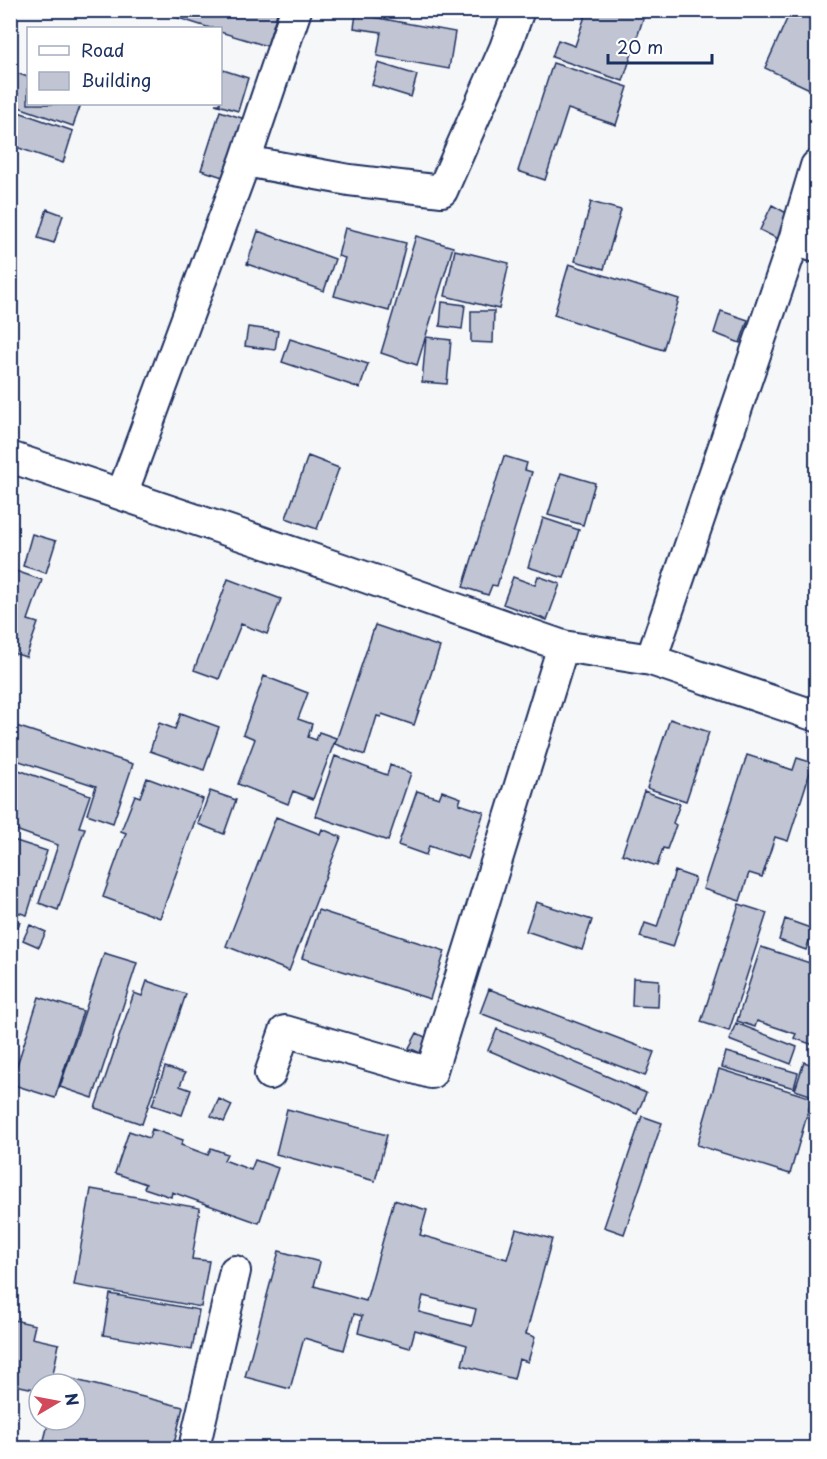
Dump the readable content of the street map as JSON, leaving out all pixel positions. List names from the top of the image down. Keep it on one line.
{"legend":["Road","Building"],"scale_bar":"20 m","north":"right"}
